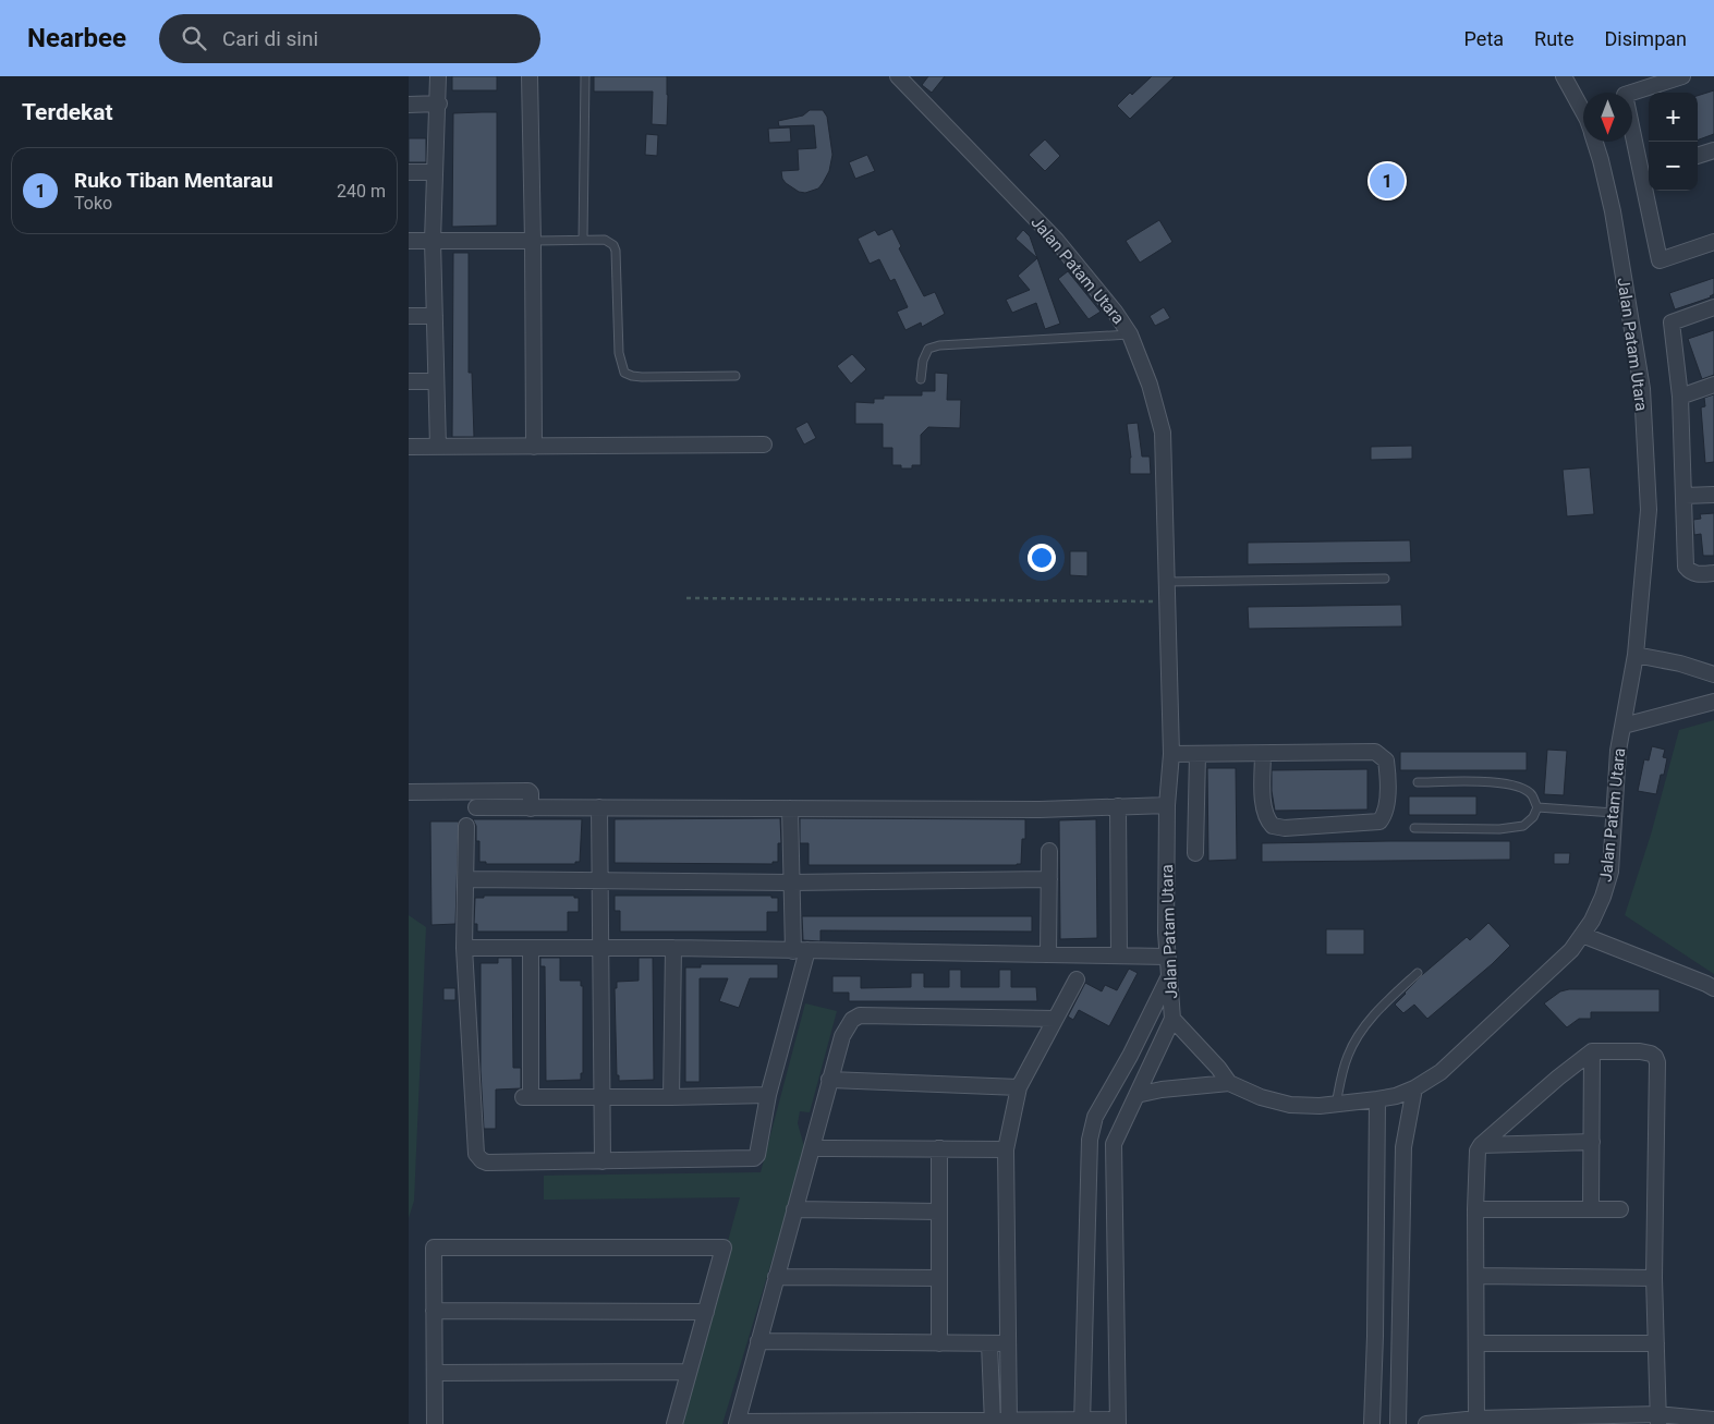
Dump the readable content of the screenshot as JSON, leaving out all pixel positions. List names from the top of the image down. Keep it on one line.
{"streets":{"street":["Jalan Patam Utara"]},"north":"bottom","page":{"header":"Nearbee","search":"Cari di sini","nav":["Peta","Rute","Disimpan"],"heading":"Terdekat","map_buttons":["+","−"],"list":[{"mark":"1","name":"Ruko Tiban Mentarau","note":"Toko","value":"240 m"}],"pins":"1"}}
